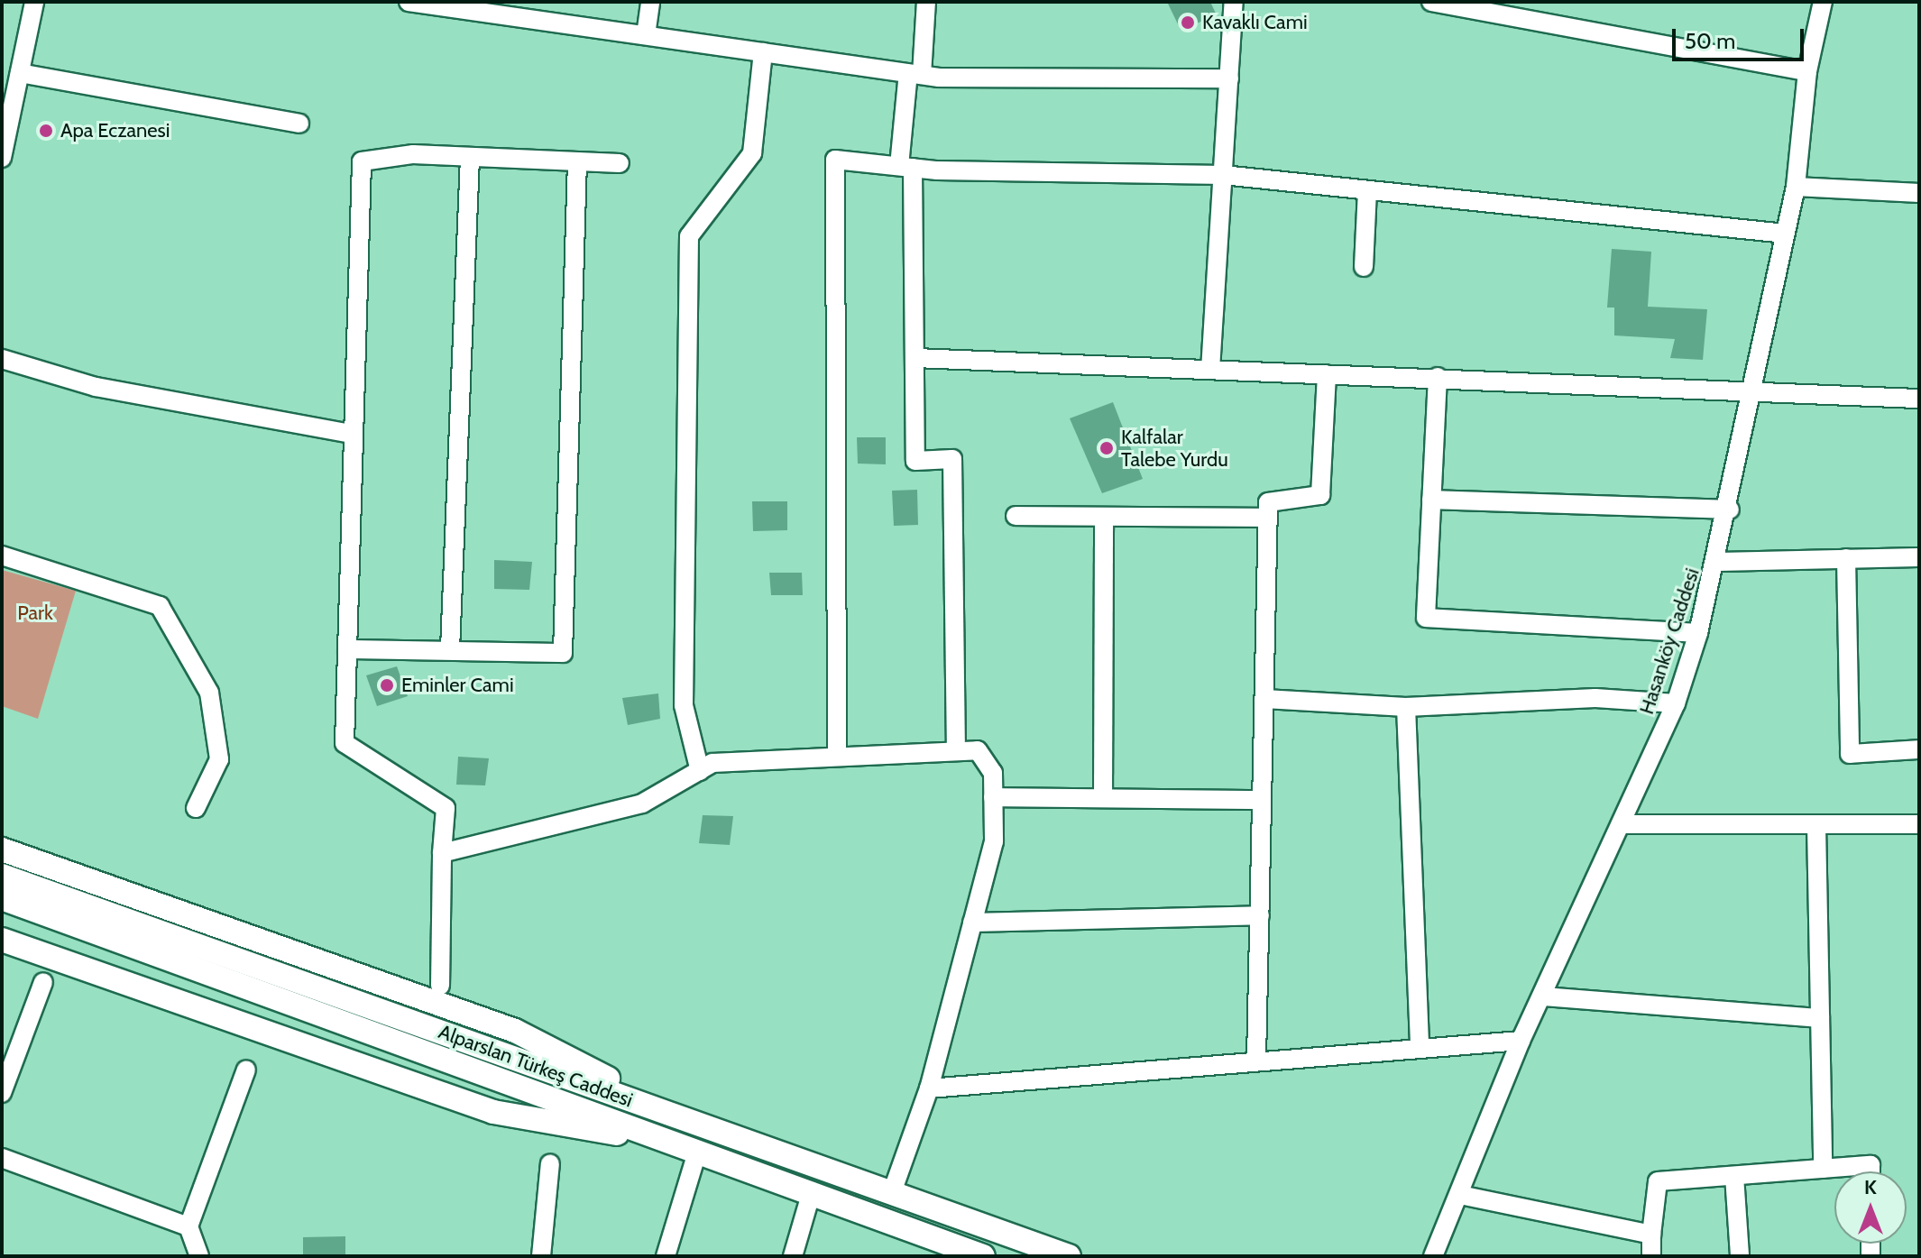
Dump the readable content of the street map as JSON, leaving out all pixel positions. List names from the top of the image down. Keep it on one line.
{"streets":{"main road":["Alparslan Türkeş Caddesi"],"street":["Hasanköy Caddesi"]},"parks":["Park"],"places":["Kavaklı Cami","Apa Eczanesi","Kalfalar Talebe Yurdu","Eminler Cami"],"scale_bar":"50 m","north":"top"}
